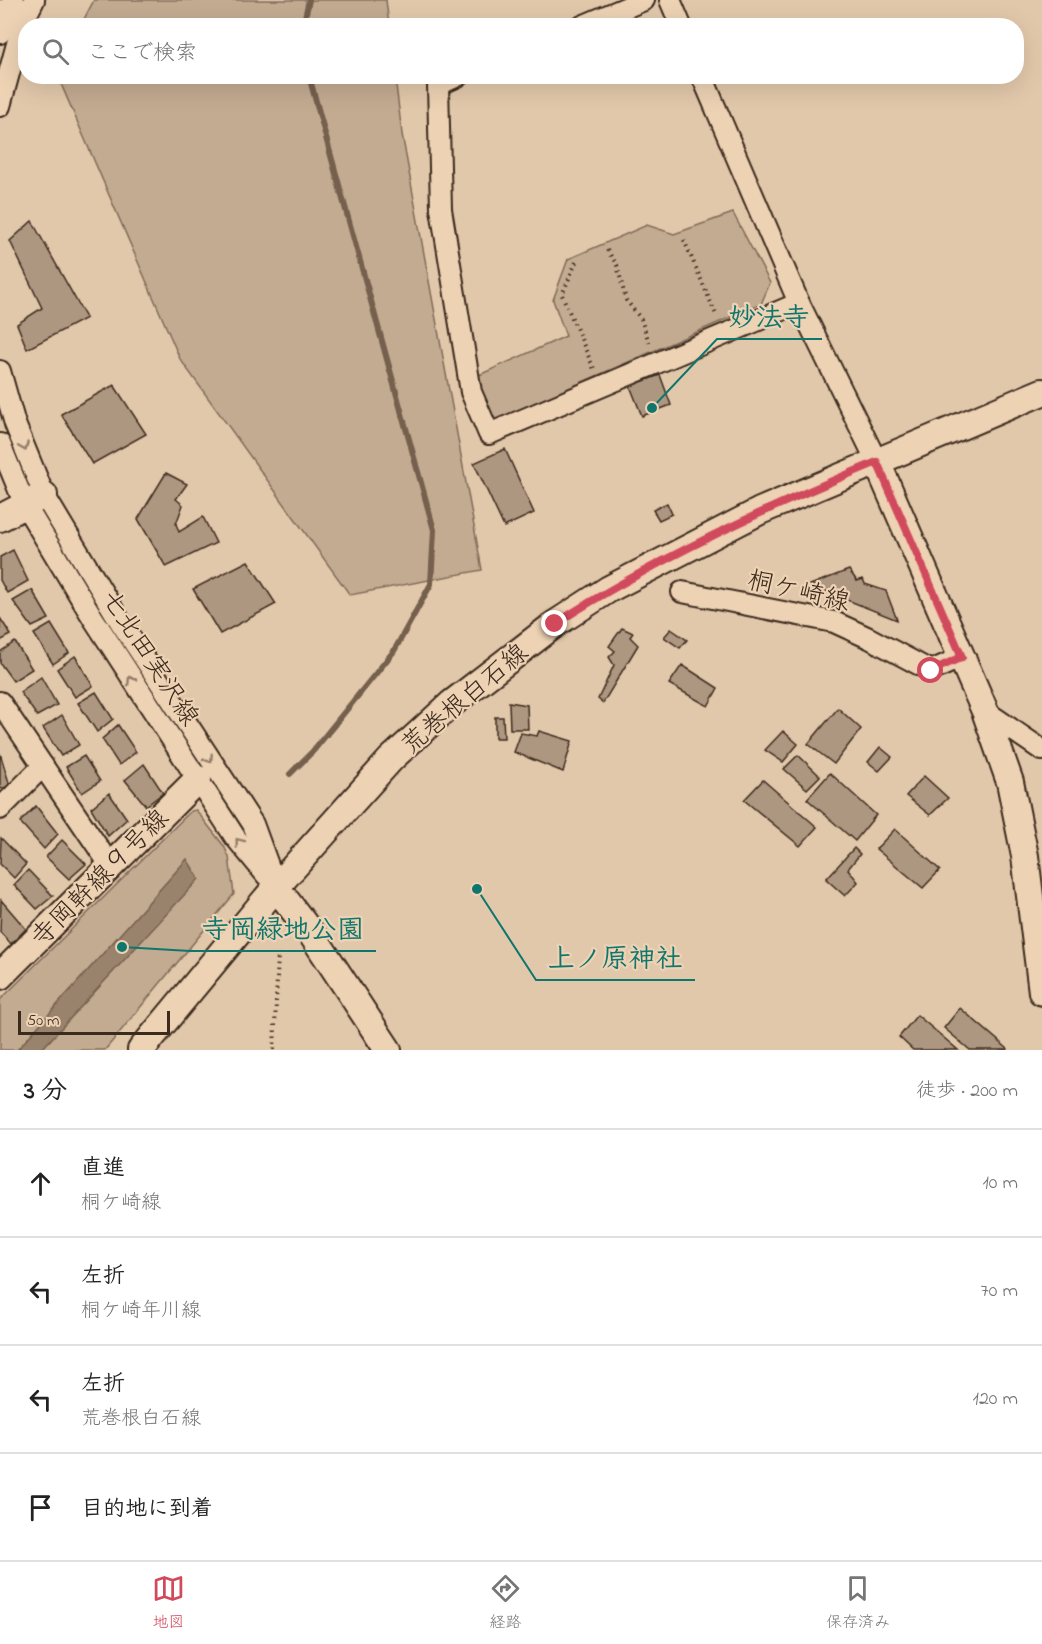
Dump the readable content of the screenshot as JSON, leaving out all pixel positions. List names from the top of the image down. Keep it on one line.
{"streets":{"street":["桐ケ崎線","七北田実沢線","荒巻根白石線","寺岡幹線９号線"]},"crossings":[["七北田実沢線","荒巻根白石線"],["七北田実沢線","寺岡幹線９号線"]],"places":["妙法寺","上ノ原神社","寺岡緑地公園"],"scale_bar":"50 m","page":{"search":"ここで検索","scale":"50 m","heading":["3 分","徒歩 · 200 m"],"list":[["直進","桐ケ崎線","10 m"],["左折","桐ケ崎年川線","70 m"],["左折","荒巻根白石線","120 m"],"目的地に到着"],"nav":["地図","経路","保存済み"]}}
